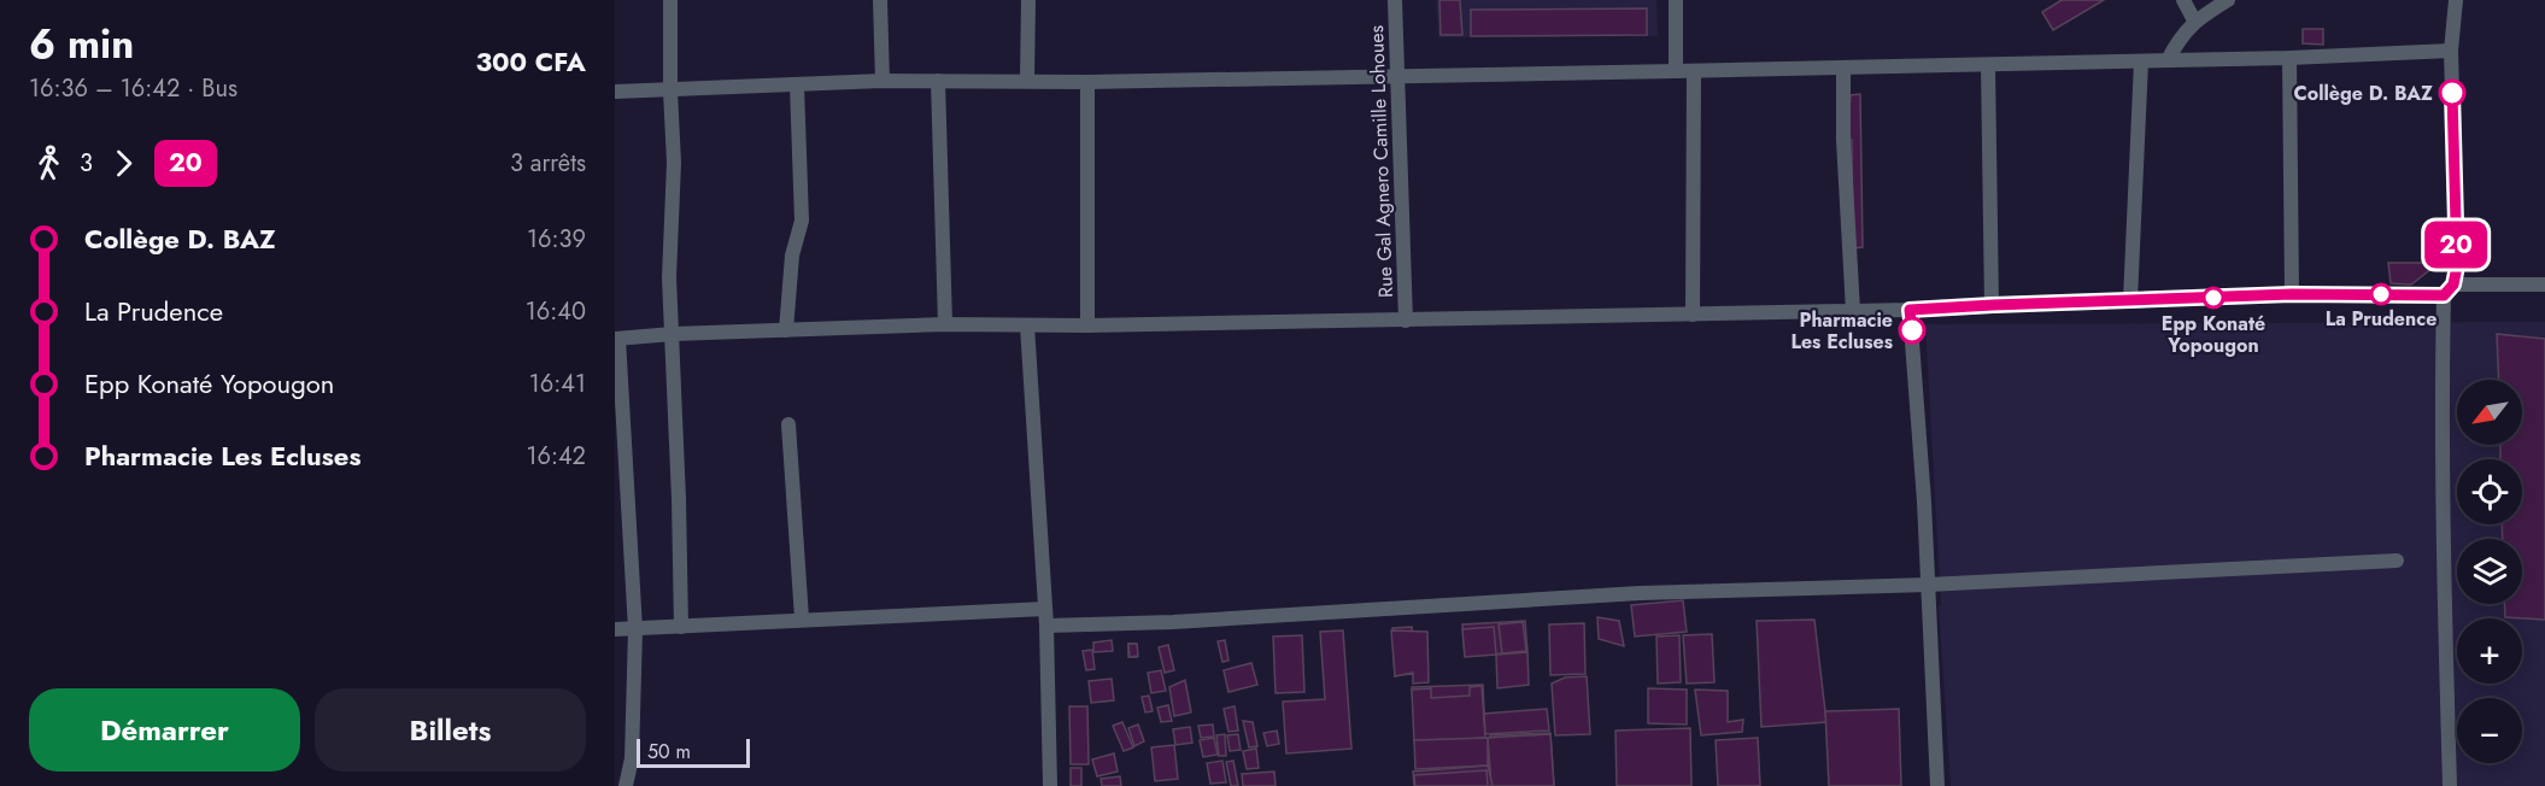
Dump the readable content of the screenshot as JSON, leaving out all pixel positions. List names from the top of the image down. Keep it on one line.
{"streets":{"street":["Rue Gal Agnero Camille Lohoues"]},"places":["Collège D. BAZ","La Prudence","Epp Konaté Yopougon","Pharmacie Les Ecluses"],"lines":["bus line 20"],"scale_bar":"50 m","north":"bottom left","page":{"heading":["6 min","16:36 – 16:42 · Bus","300 CFA"],"on_map":"20","legs":["3","20","3 arrêts"],"list":[{"name":"Collège D. BAZ","value":"16:39"},{"name":"La Prudence","value":"16:40"},{"name":"Epp Konaté Yopougon","value":"16:41"},{"name":"Pharmacie Les Ecluses","value":"16:42"}],"map_buttons":["+","−"],"buttons":["Démarrer","Billets"],"scale":"50 m"}}
